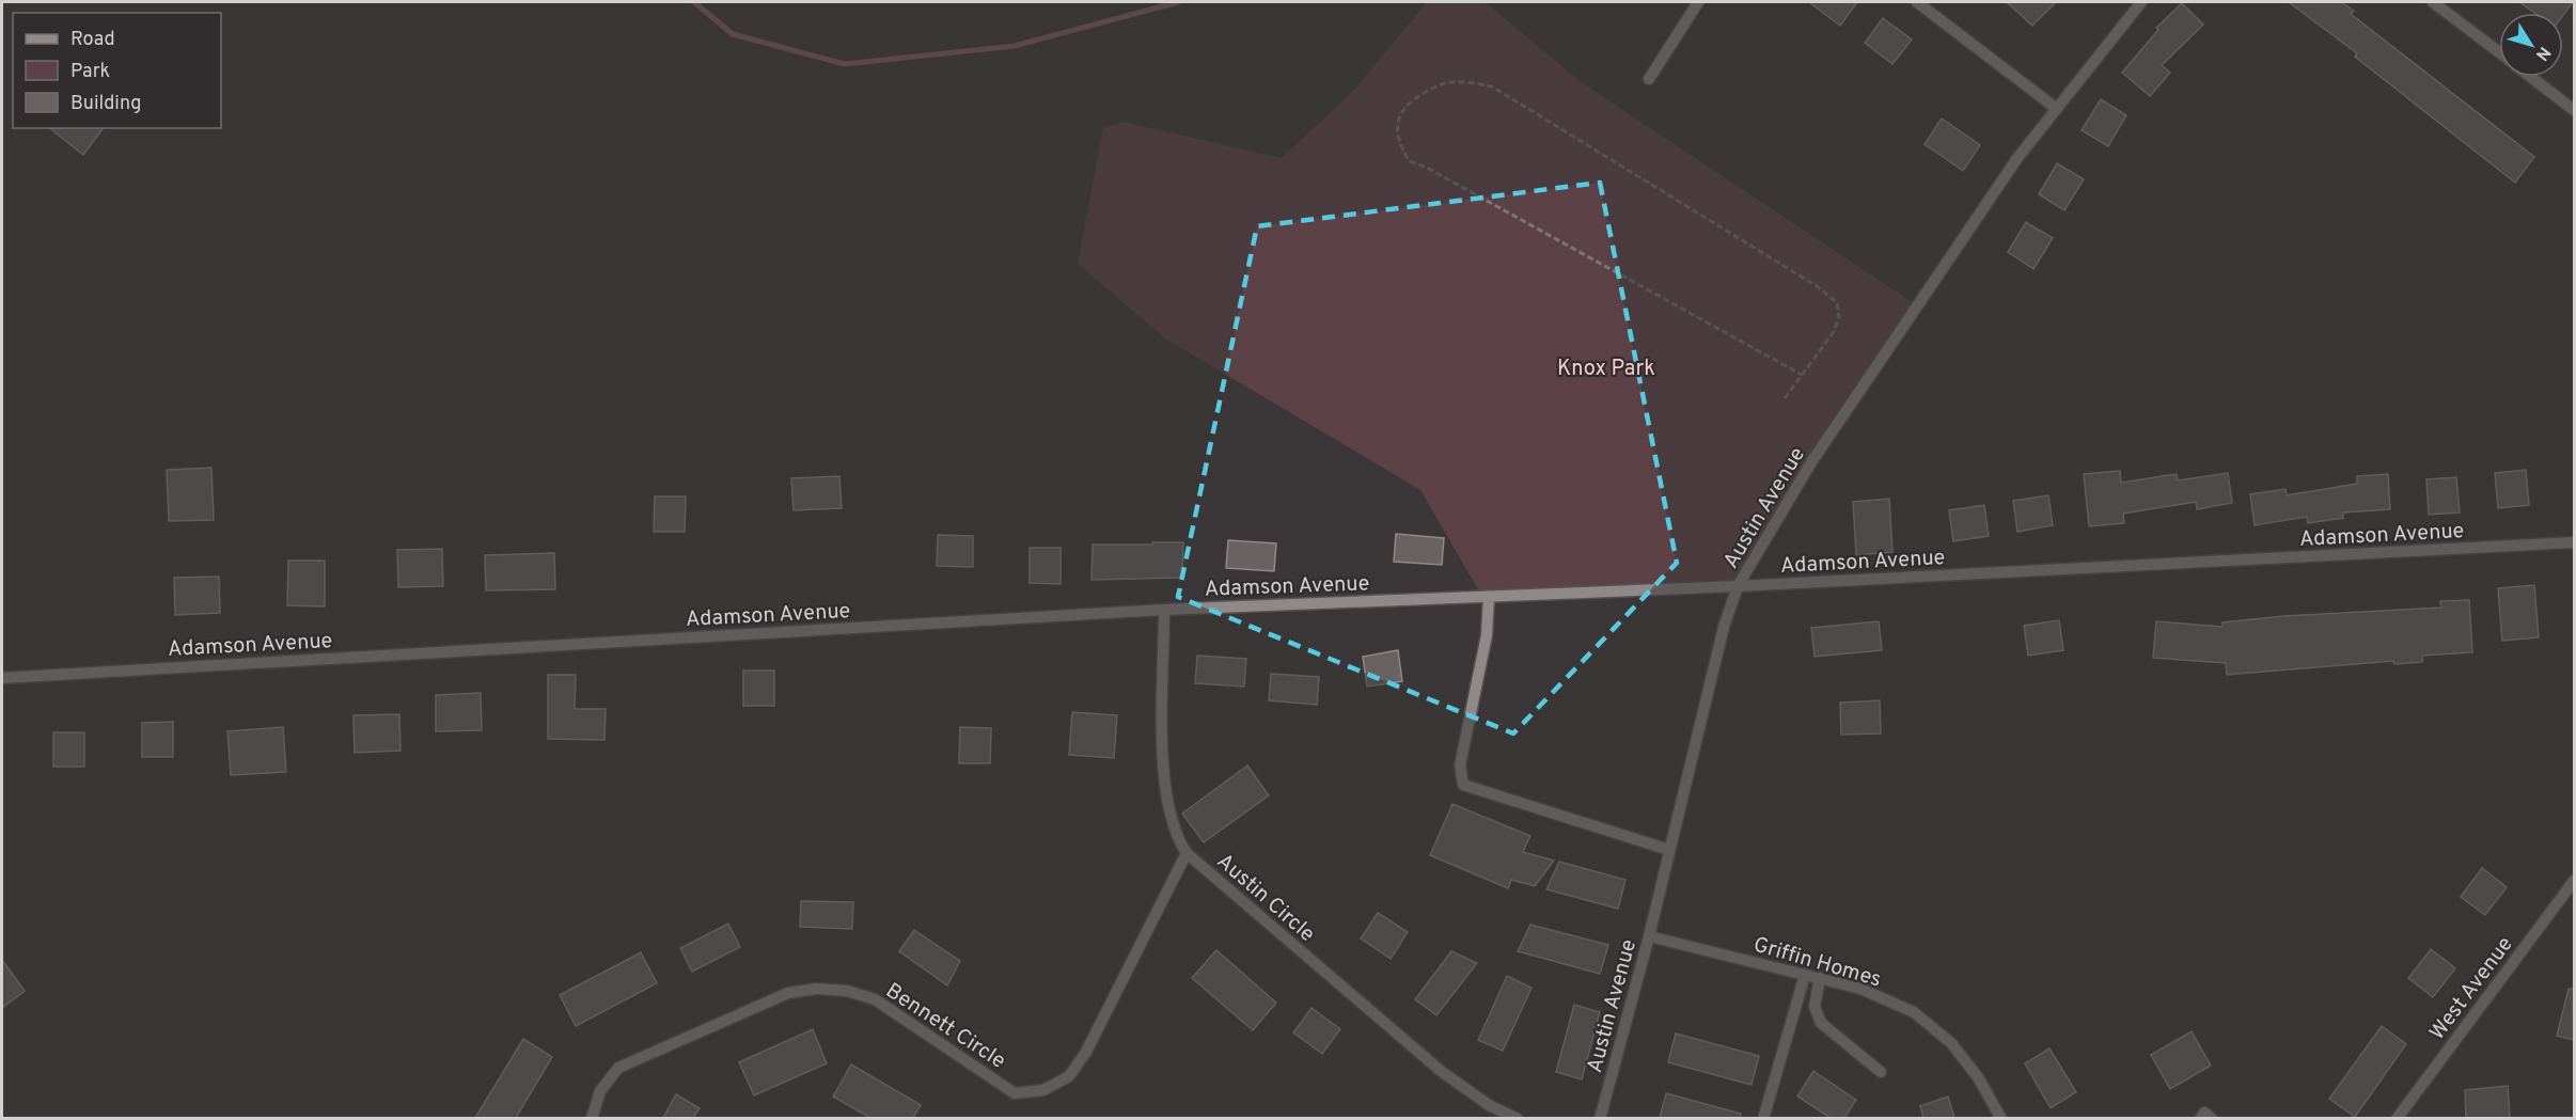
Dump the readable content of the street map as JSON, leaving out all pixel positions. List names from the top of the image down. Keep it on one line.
{"streets":{"street":["Austin Avenue","Adamson Avenue","Austin Circle","Griffin Homes","West Avenue","Bennett Circle"]},"crossings":[["Austin Avenue","Adamson Avenue"],["Austin Avenue","Griffin Homes"],["Adamson Avenue","Austin Circle"],["Austin Circle","Bennett Circle"]],"parks":["Knox Park"],"legend":["Road","Park","Building"],"north":"bottom right"}
